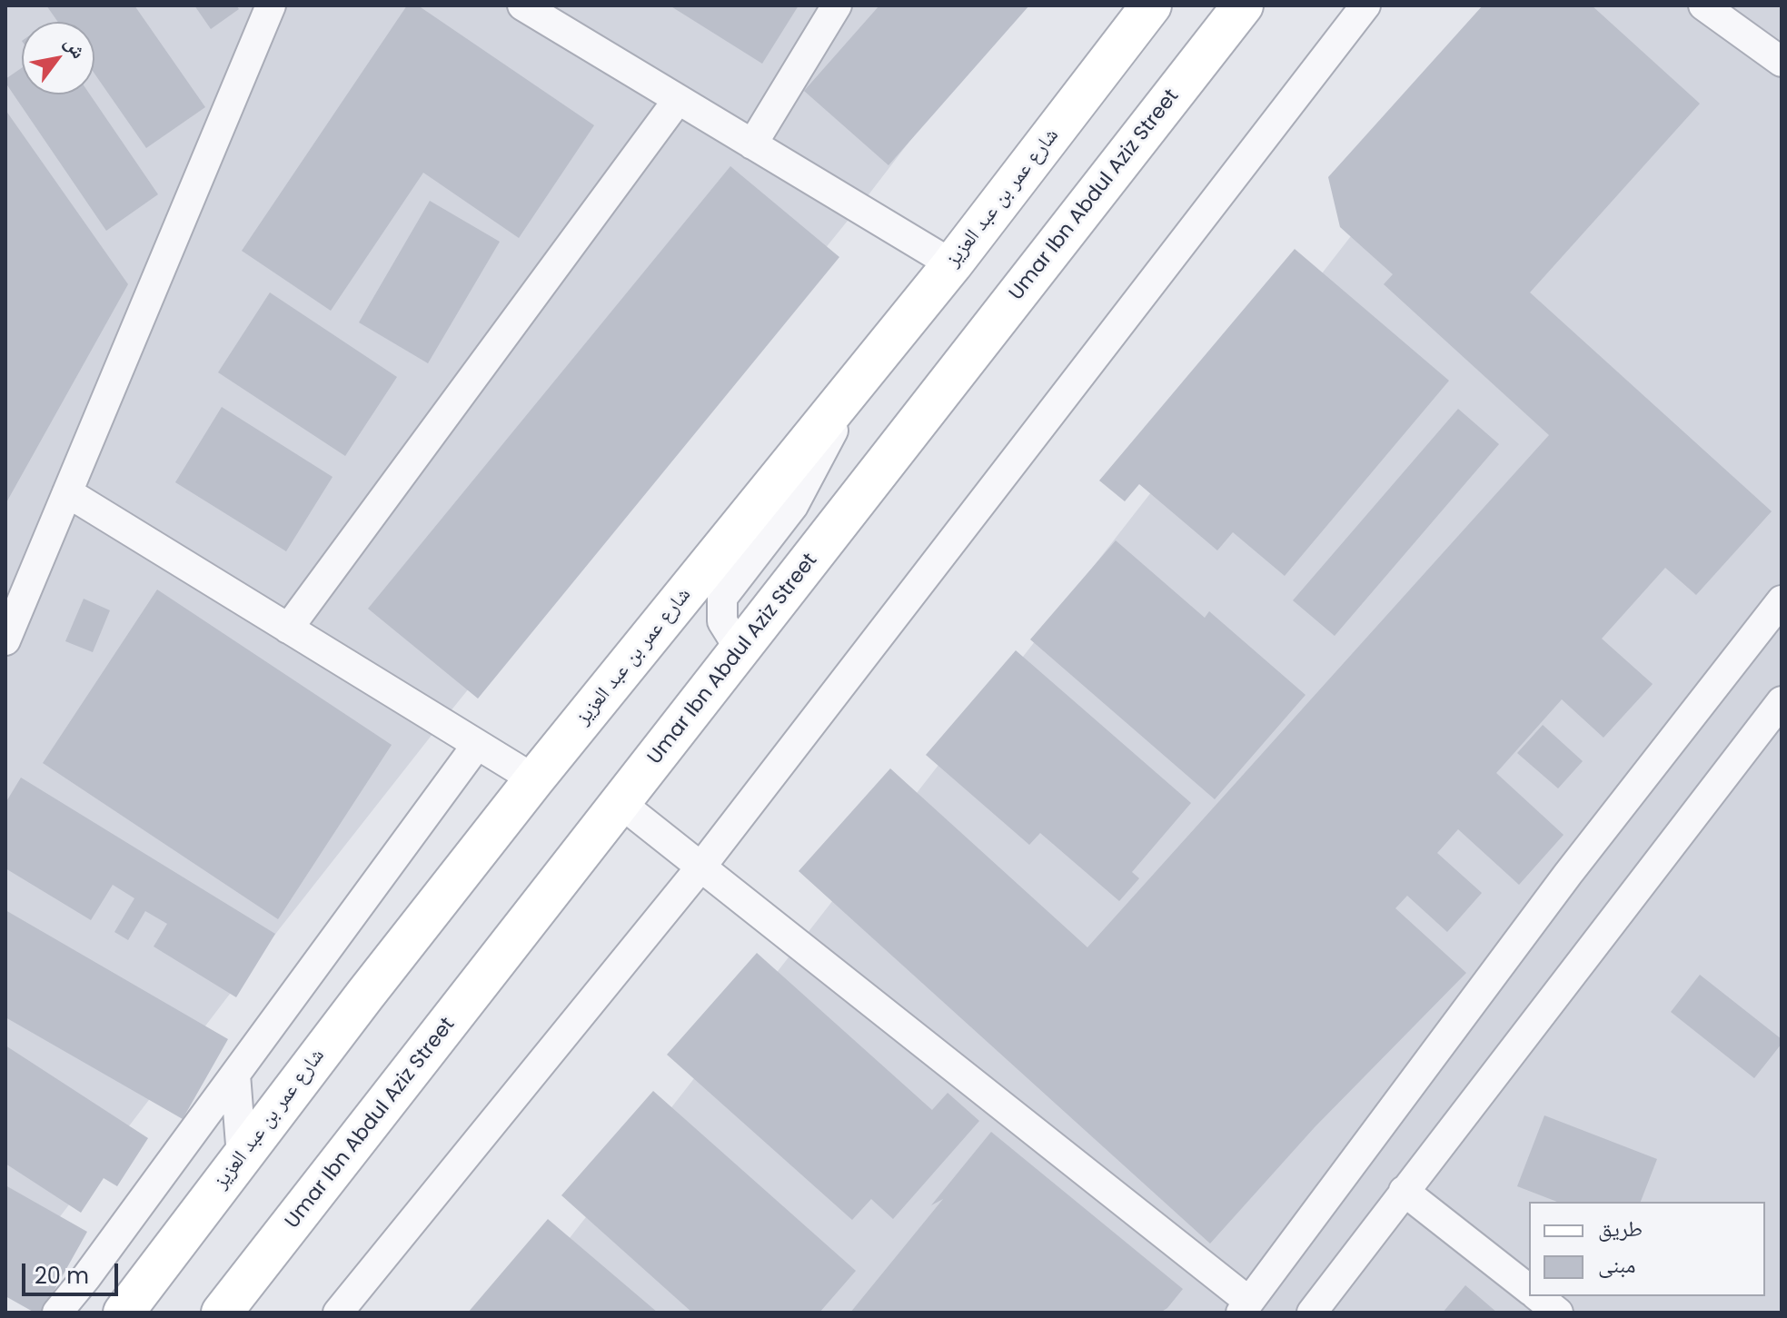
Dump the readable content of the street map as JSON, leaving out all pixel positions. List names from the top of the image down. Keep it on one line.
{"streets":{"main road":["Umar Ibn Abdul Aziz Street","شارع عمر بن عبد العزيز"]},"legend":["طريق","مبنى"],"scale_bar":"20 m","north":"top right"}
